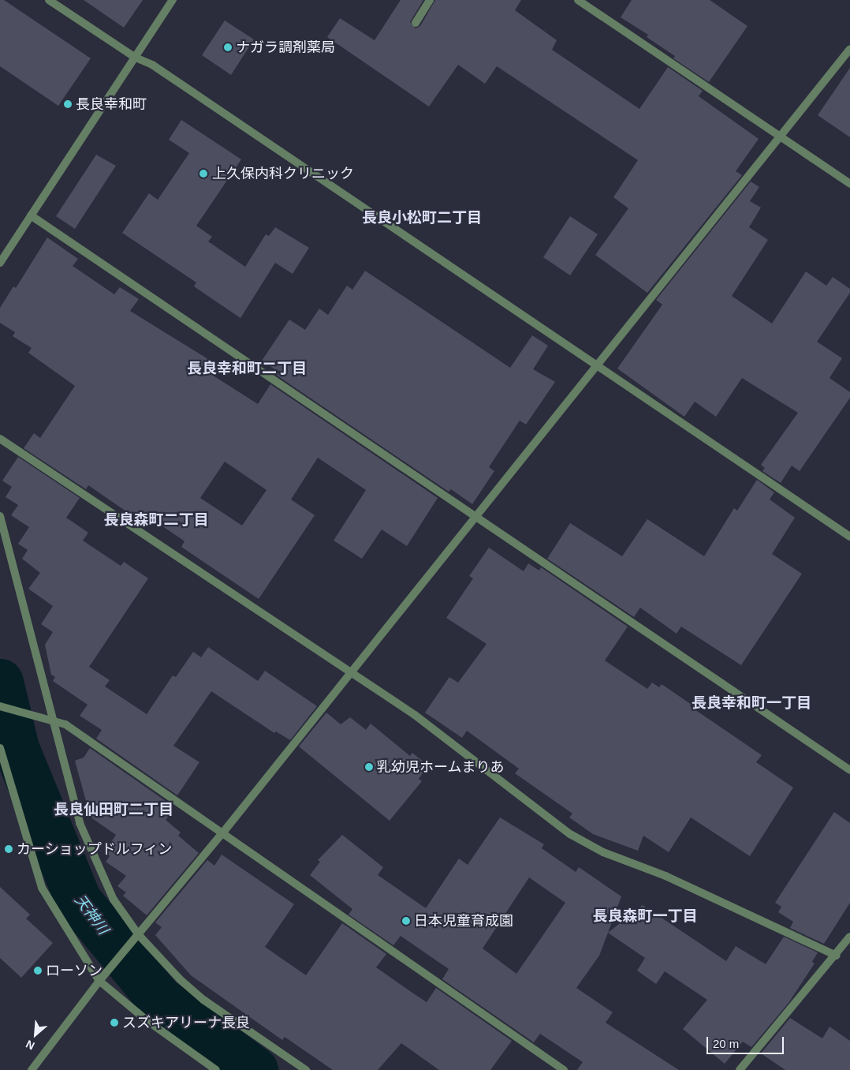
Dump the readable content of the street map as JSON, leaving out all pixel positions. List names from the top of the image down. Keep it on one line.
{"districts":["長良小松町二丁目","長良幸和町二丁目","長良森町二丁目","長良幸和町一丁目","長良仙田町二丁目","長良森町一丁目"],"water":["天神川"],"places":["ナガラ調剤薬局","長良幸和町","上久保内科クリニック","乳幼児ホームまりあ","カーショップドルフィン","日本児童育成園","ローソン","スズキアリーナ長良"],"scale_bar":"20 m","north":"bottom left"}
